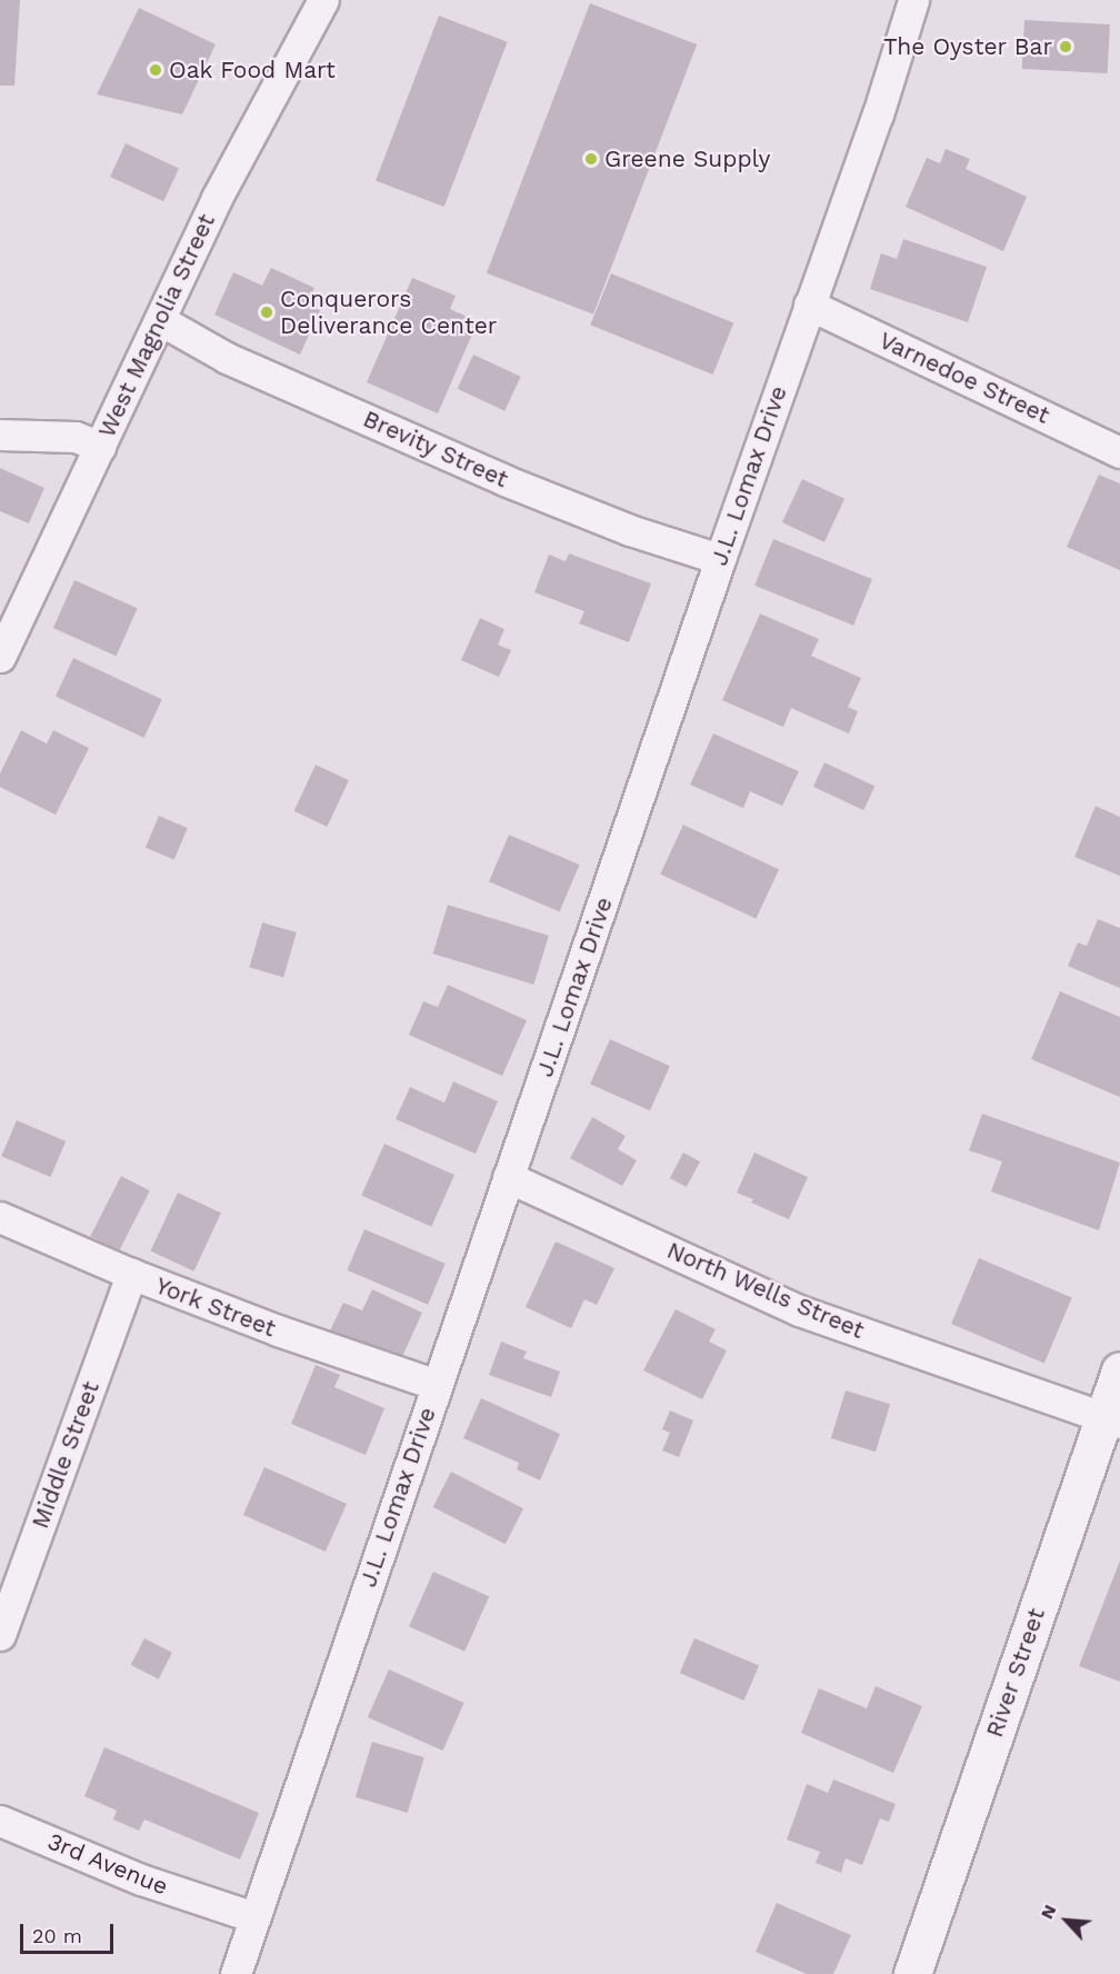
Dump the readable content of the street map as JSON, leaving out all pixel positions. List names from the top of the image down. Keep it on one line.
{"streets":{"street":["West Magnolia Street","Varnedoe Street","Brevity Street","J.L. Lomax Drive","North Wells Street","York Street","Middle Street","River Street","3rd Avenue"]},"crossings":[["West Magnolia Street","Brevity Street"],["Varnedoe Street","J.L. Lomax Drive"],["Brevity Street","J.L. Lomax Drive"],["J.L. Lomax Drive","North Wells Street"],["J.L. Lomax Drive","York Street"],["J.L. Lomax Drive","3rd Avenue"],["North Wells Street","River Street"],["York Street","Middle Street"]],"places":["The Oyster Bar","Oak Food Mart","Greene Supply","Conquerors Deliverance Center"],"scale_bar":"20 m","north":"top left"}
